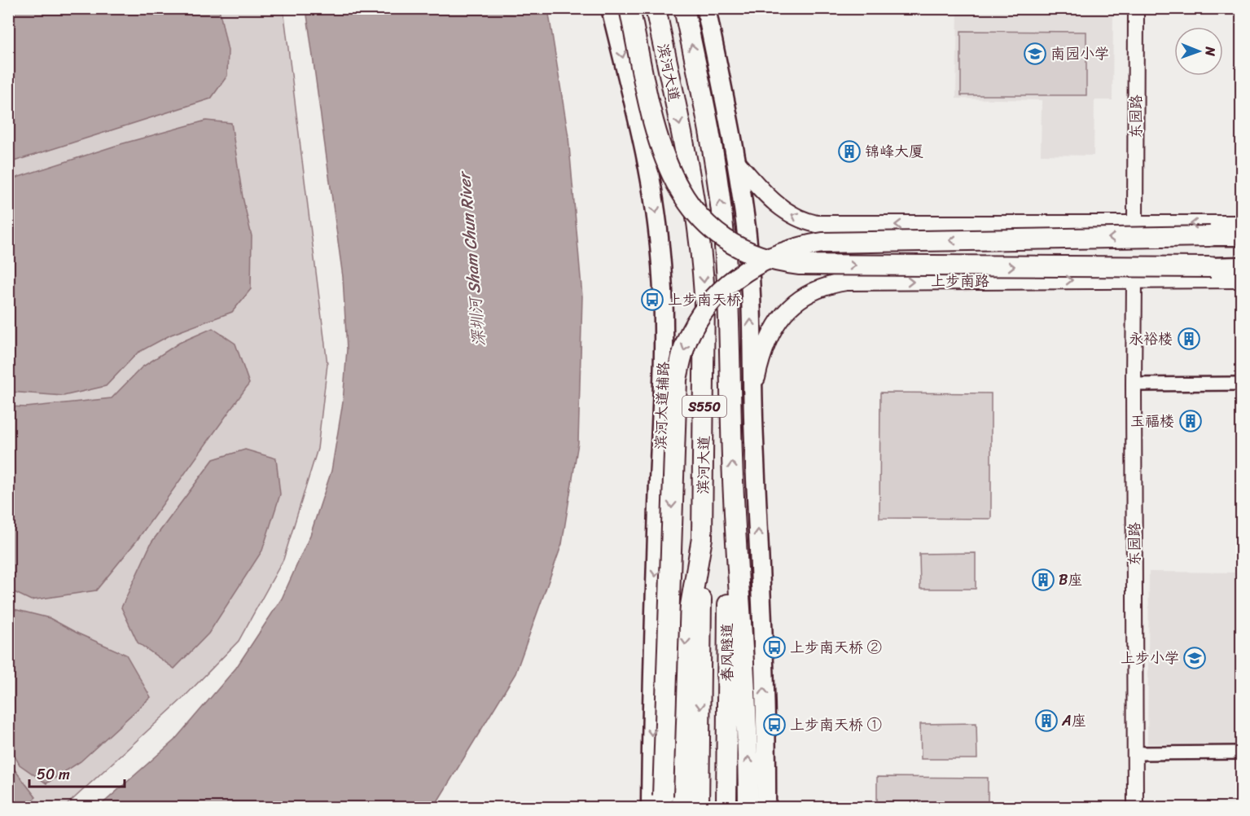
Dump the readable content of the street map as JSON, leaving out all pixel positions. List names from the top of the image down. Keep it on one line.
{"streets":{"highway":["滨河大道","S550","春风隧道"],"main road":["上步南路","滨河大道辅路"],"street":["东园路"]},"crossings":[["滨河大道","春风隧道"],["东园路","上步南路"]],"water":["深圳河 Sham Chun River"],"places":{"school or university":["南园小学","上步小学"],"building":["锦峰大厦","永裕楼","玉福楼","B座","A座"],"bus stop":["上步南天桥","上步南天桥 ②","上步南天桥 ①"]},"scale_bar":"50 m","north":"right"}
